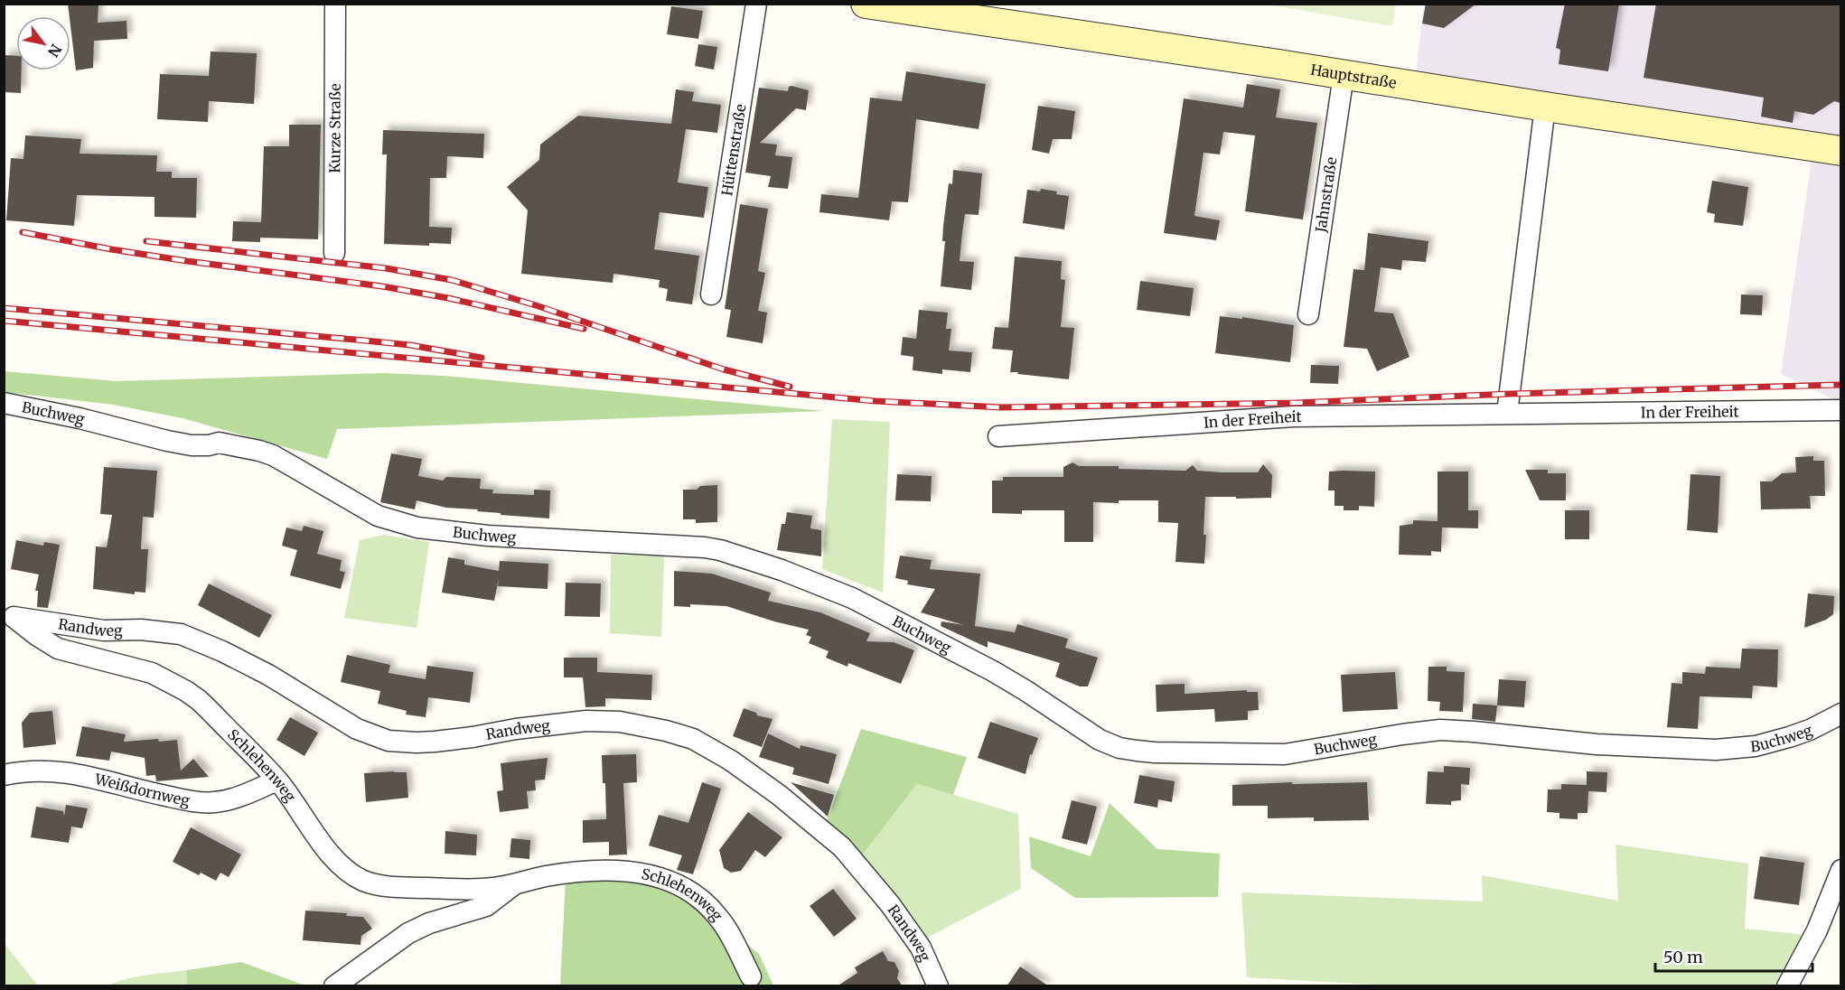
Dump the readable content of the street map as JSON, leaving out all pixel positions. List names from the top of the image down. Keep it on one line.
{"streets":{"main road":["Hauptstraße"],"street":["Kurze Straße","Hüttenstraße","Jahnstraße","In der Freiheit","Buchweg","Randweg","Schlehenweg","Weißdornweg"]},"crossings":[["Hauptstraße","Jahnstraße"],["Randweg","Schlehenweg"],["Schlehenweg","Weißdornweg"]],"scale_bar":"50 m","north":"bottom right"}
